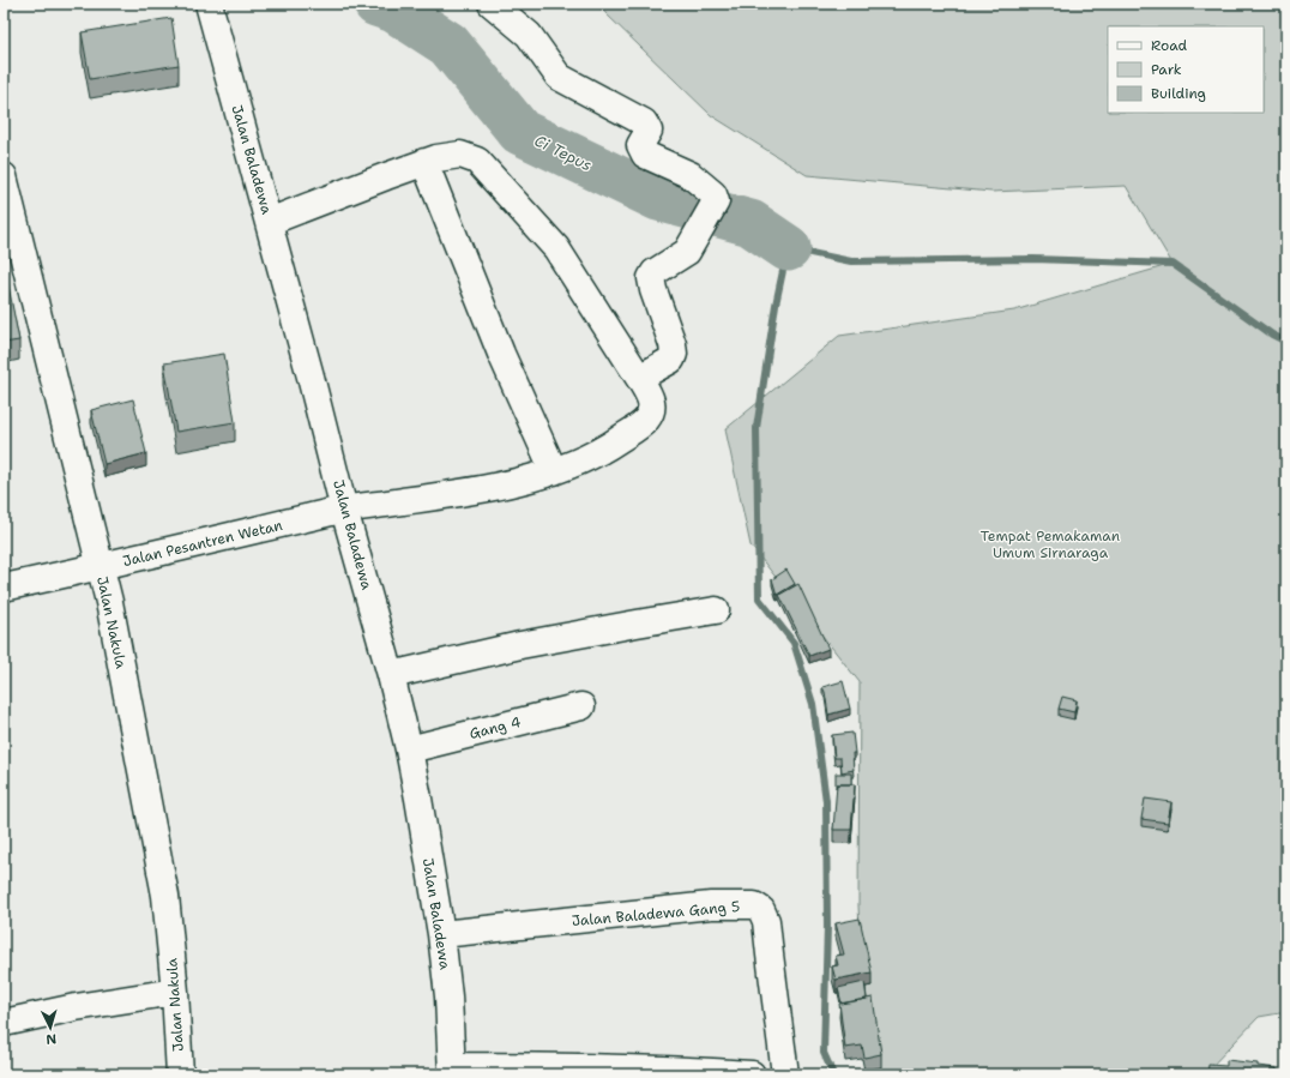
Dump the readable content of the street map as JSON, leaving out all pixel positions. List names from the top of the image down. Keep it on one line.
{"streets":{"street":["Jalan Baladewa","Jalan Pesantren Wetan","Jalan Nakula","Gang 4","Jalan Baladewa Gang 5"]},"crossings":[["Jalan Baladewa","Jalan Pesantren Wetan"],["Jalan Baladewa","Gang 4"],["Jalan Baladewa","Jalan Baladewa Gang 5"],["Jalan Pesantren Wetan","Jalan Nakula"]],"water":["Ci Tepus"],"parks":["Tempat Pemakaman Umum Sirnaraga"],"legend":["Road","Park","Building"],"north":"bottom"}
